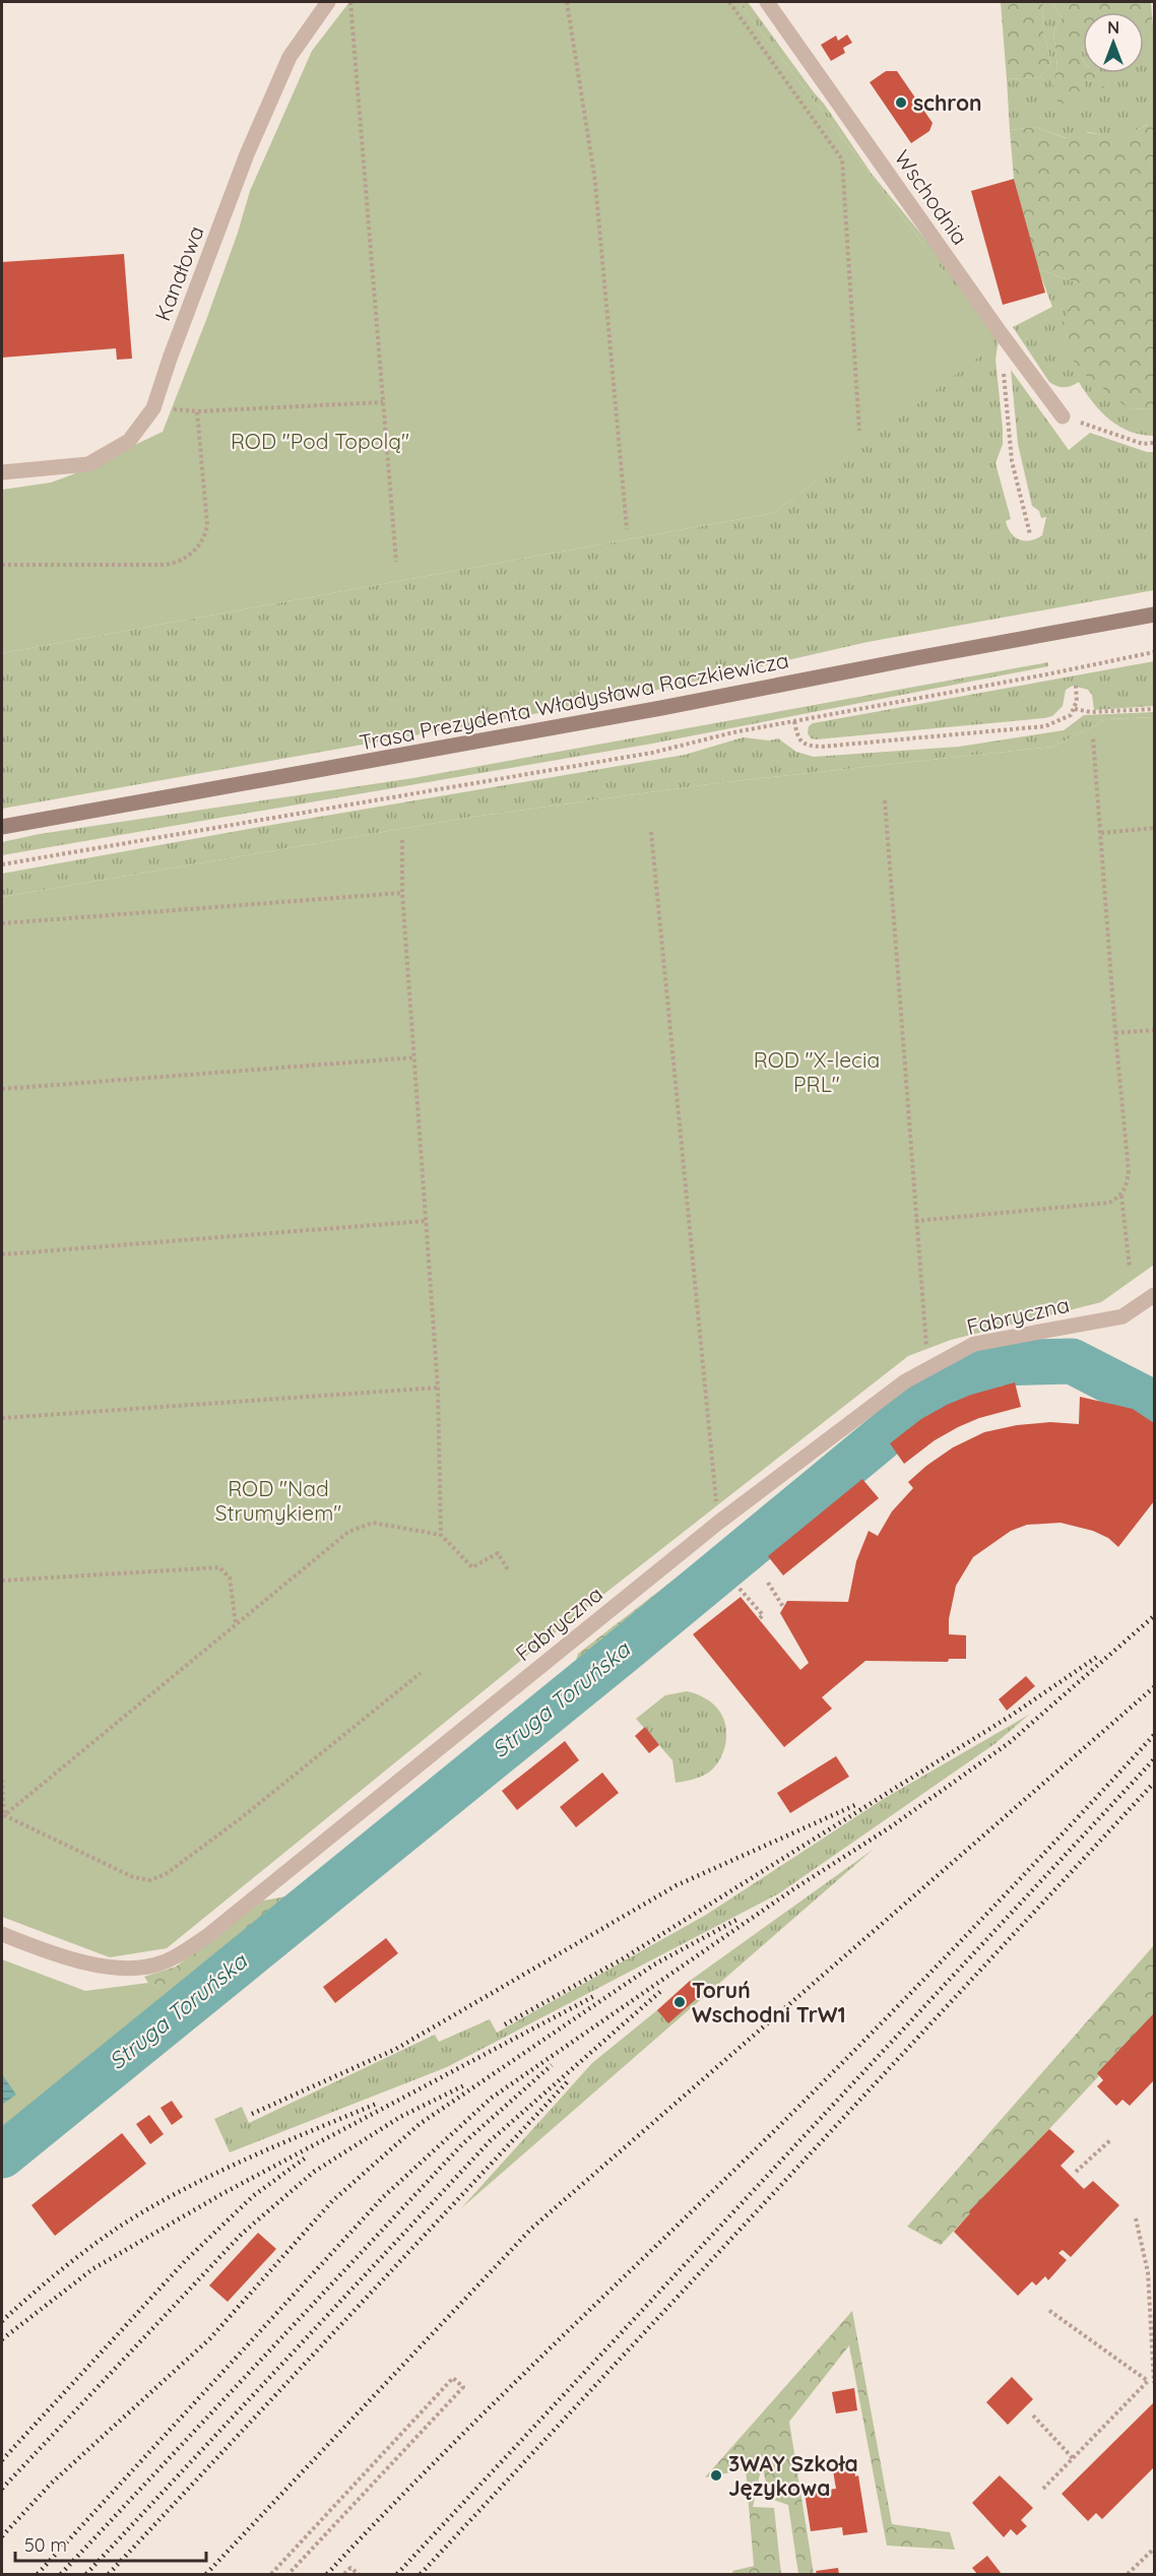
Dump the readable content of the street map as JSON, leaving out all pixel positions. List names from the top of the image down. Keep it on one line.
{"streets":{"main road":["Trasa Prezydenta Władysława Raczkiewicza"],"street":["Wschodnia","Kanałowa","Fabryczna"]},"water":["Struga Toruńska"],"parks":["ROD \"Pod Topolą\"","ROD \"X-lecia PRL\"","ROD \"Nad Strumykiem\""],"places":["schron","Toruń Wschodni TrW1","3WAY Szkoła Językowa"],"scale_bar":"50 m","north":"top"}
